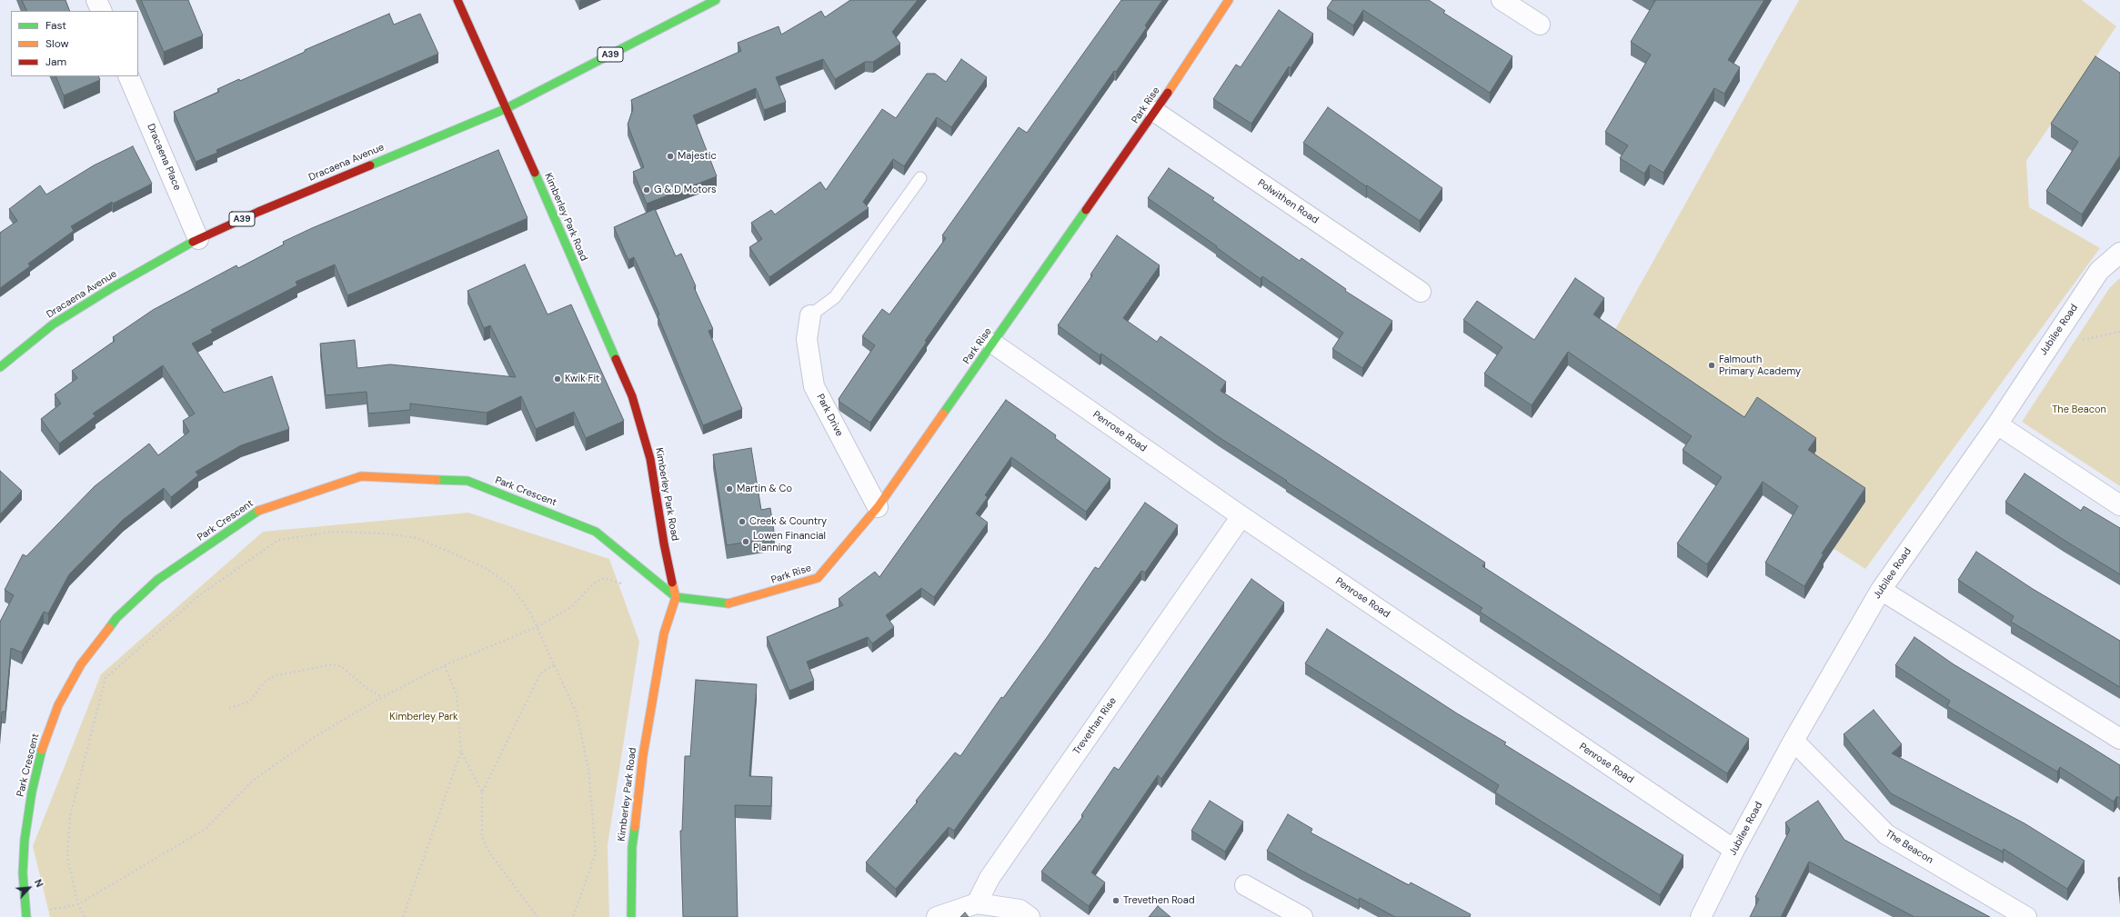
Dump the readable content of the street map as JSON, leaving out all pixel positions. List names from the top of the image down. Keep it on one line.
{"streets":{"street":["A39","Park Rise","Dracaena Place","Dracaena Avenue","Polwithen Road","Kimberley Park Road","Jubilee Road","Park Drive","Penrose Road","Park Crescent","Trevethan Rise","The Beacon"]},"crossings":[["Park Rise","Polwithen Road"],["Park Rise","Kimberley Park Road"],["Park Rise","Park Drive"],["Park Rise","Penrose Road"],["Park Rise","Park Crescent"],["Dracaena Place","Dracaena Avenue"],["Dracaena Avenue","Kimberley Park Road"],["Kimberley Park Road","Park Crescent"],["Jubilee Road","Penrose Road"],["Jubilee Road","The Beacon"],["Penrose Road","Trevethan Rise"]],"parks":["The Beacon","Kimberley Park"],"places":["Majestic","G & D Motors","Falmouth Primary Academy","Kwik Fit","Martin & Co","Creek & Country","Lowen Financial Planning","Trevethen Road"],"legend":["Fast","Slow","Jam"],"north":"top right"}
